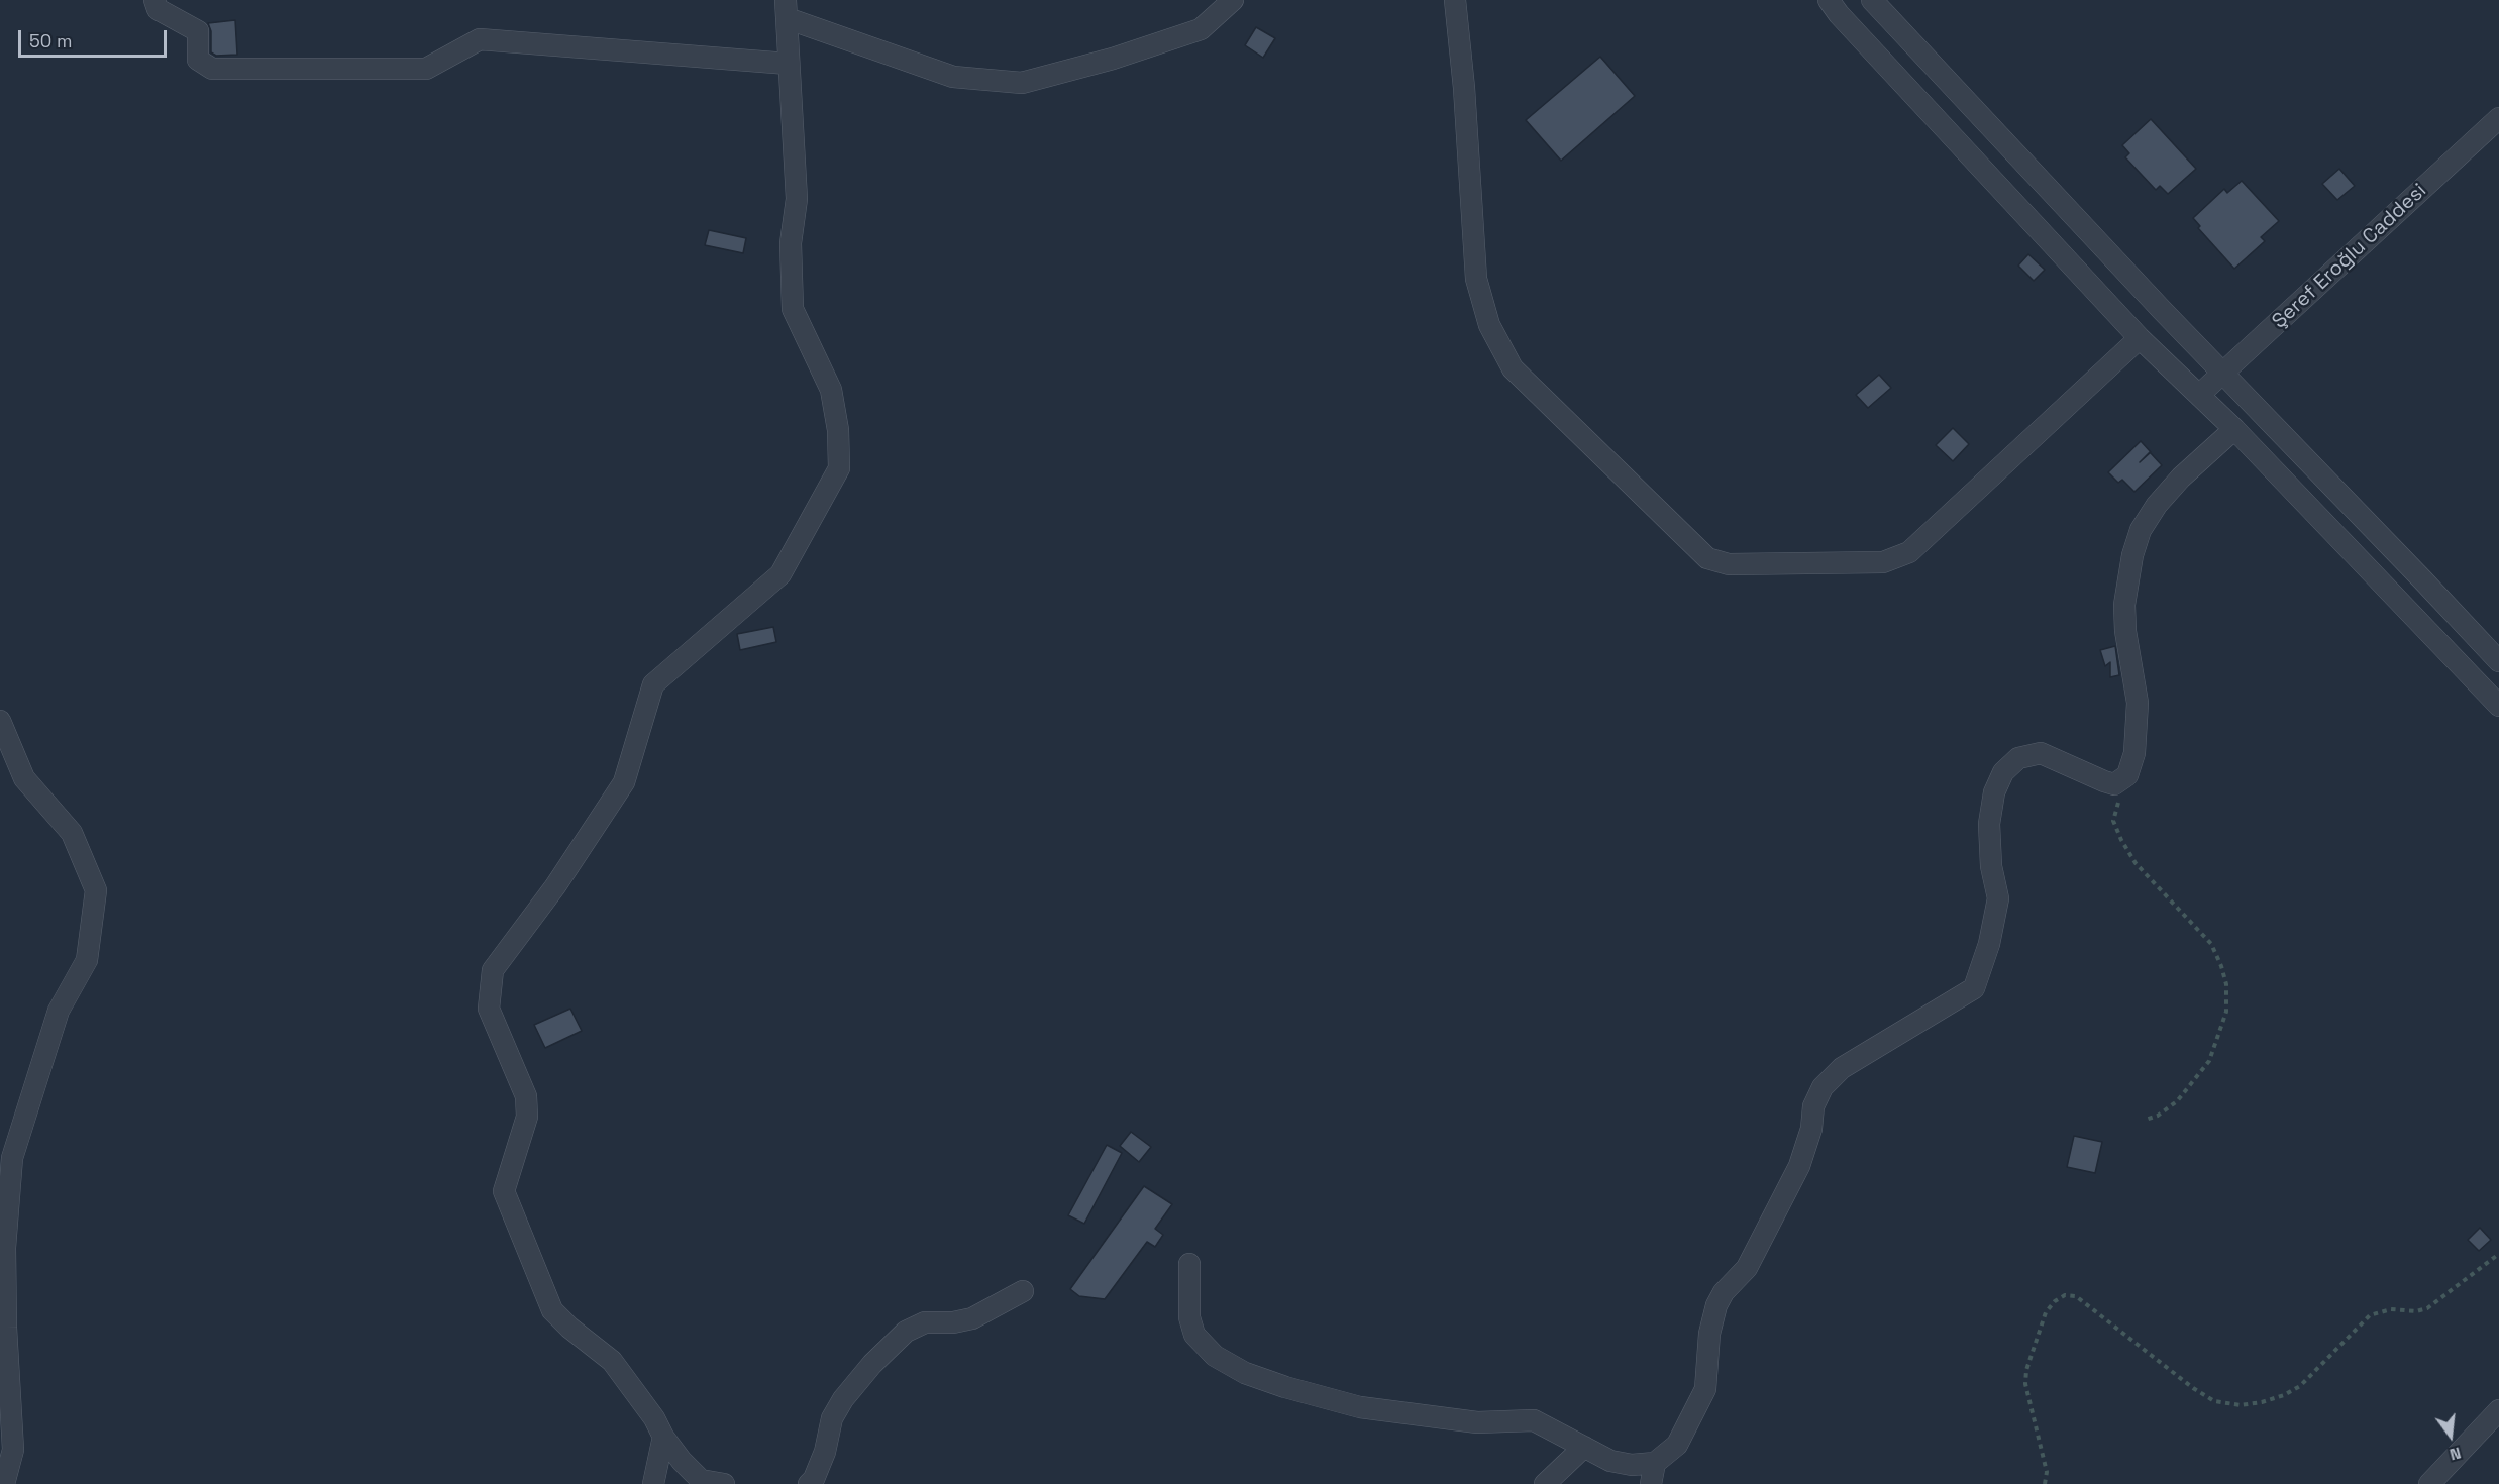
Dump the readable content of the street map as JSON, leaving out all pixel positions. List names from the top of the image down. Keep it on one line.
{"streets":{"street":["Şeref Eroğlu Caddesi"]},"scale_bar":"50 m","north":"bottom"}
